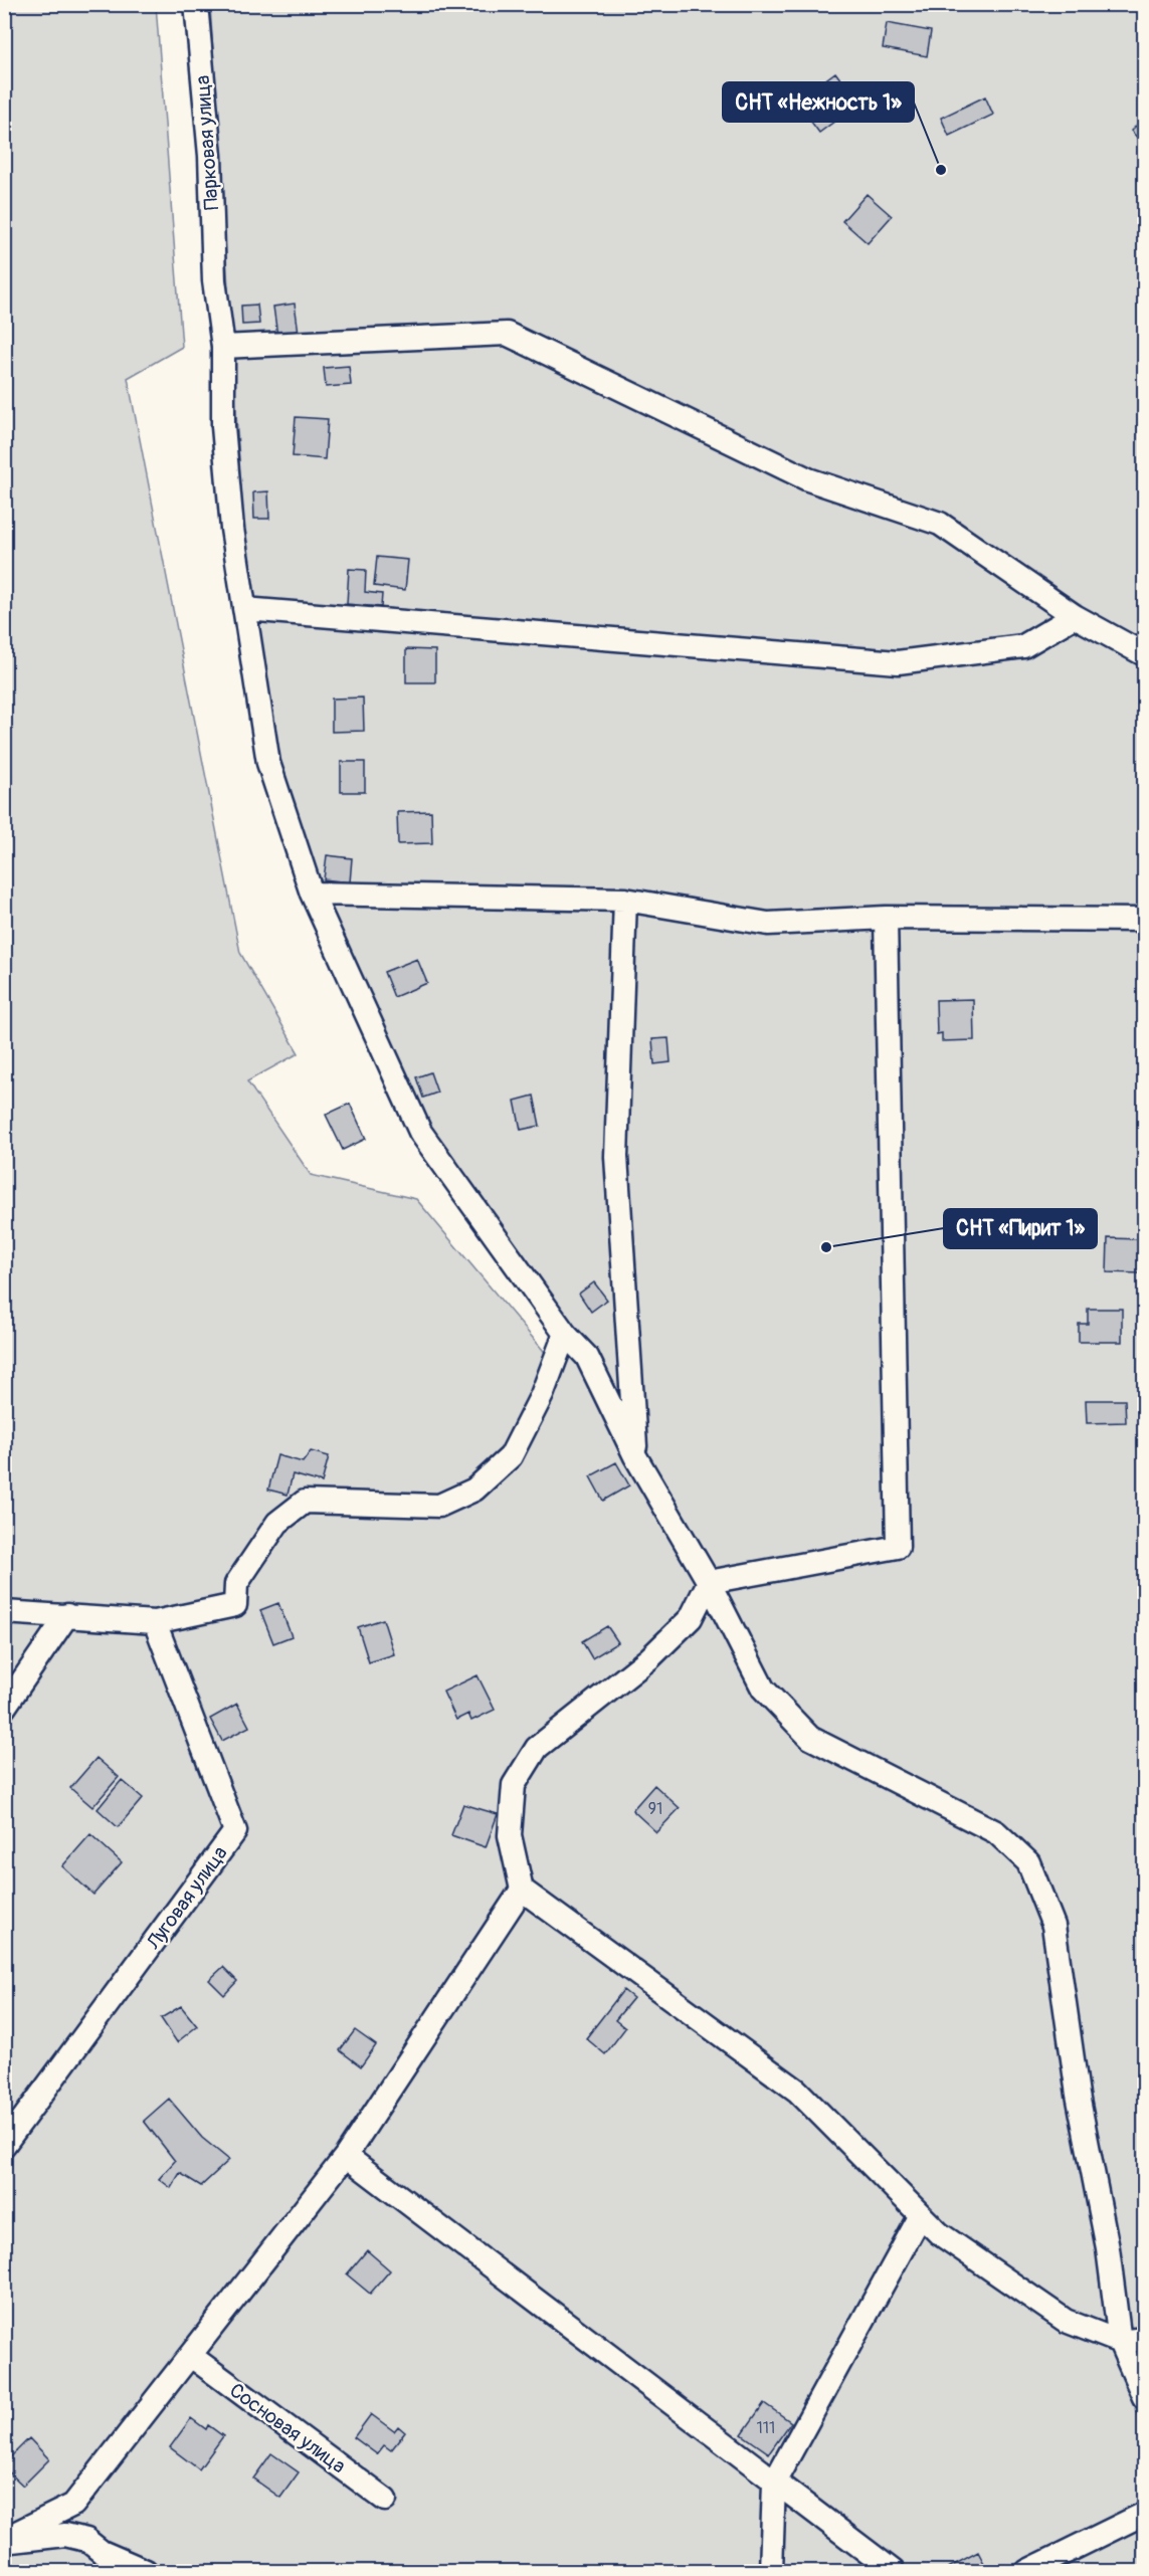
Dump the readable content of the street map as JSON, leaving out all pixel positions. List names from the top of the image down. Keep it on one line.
{"streets":{"street":["Парковая улица","Луговая улица","Сосновая улица"]},"places":["СНТ «Нежность 1»","СНТ «Пирит 1»"],"house_numbers":["91","111"]}
